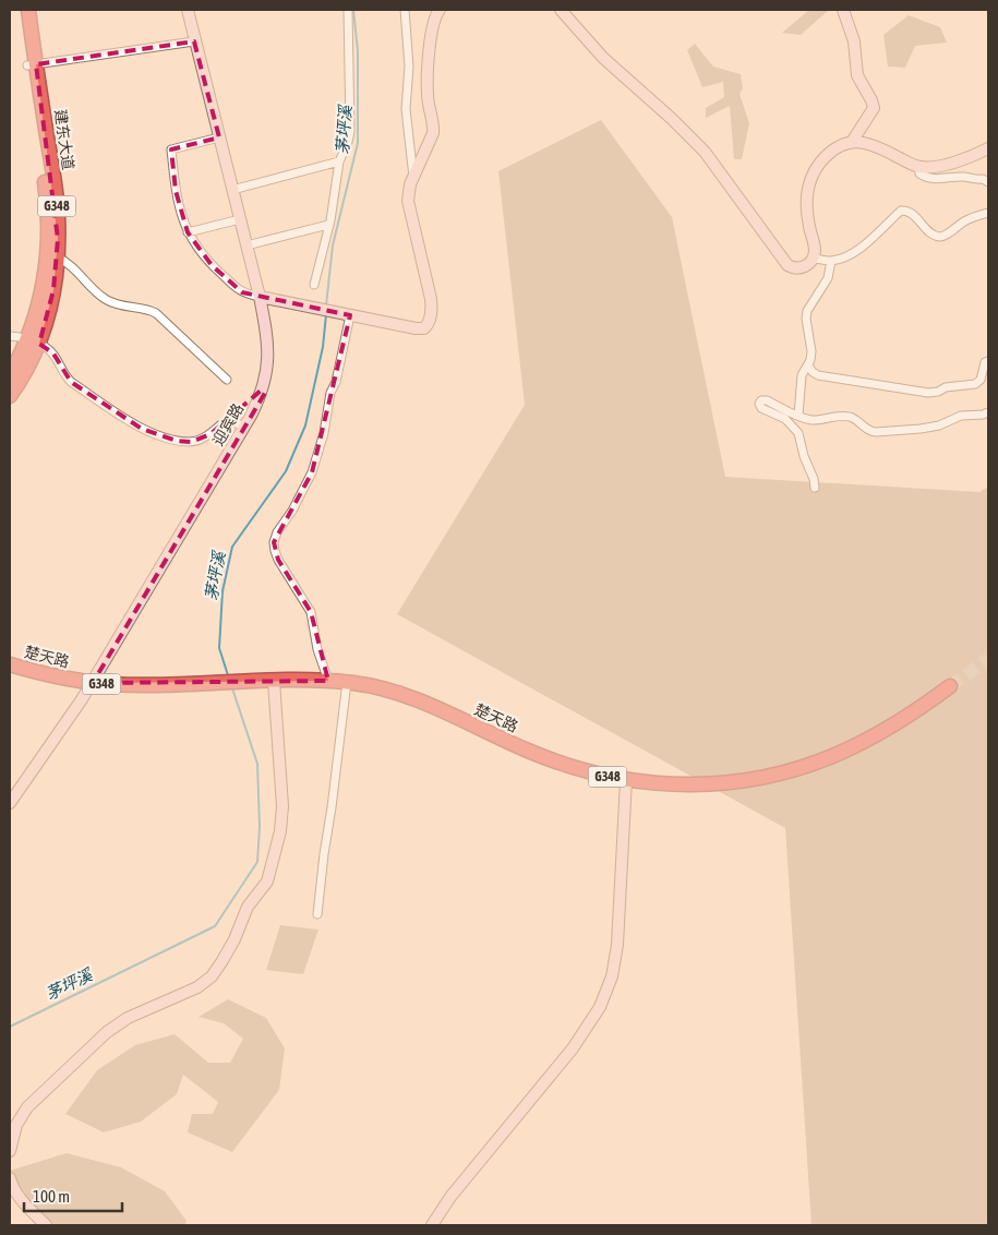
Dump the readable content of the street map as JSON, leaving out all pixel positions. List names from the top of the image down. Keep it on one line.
{"streets":{"highway":["建东大道","G348","楚天路"],"street":["迎宾路"]},"crossings":[["迎宾路","楚天路"]],"water":["茅坪溪"],"scale_bar":"100 m"}
